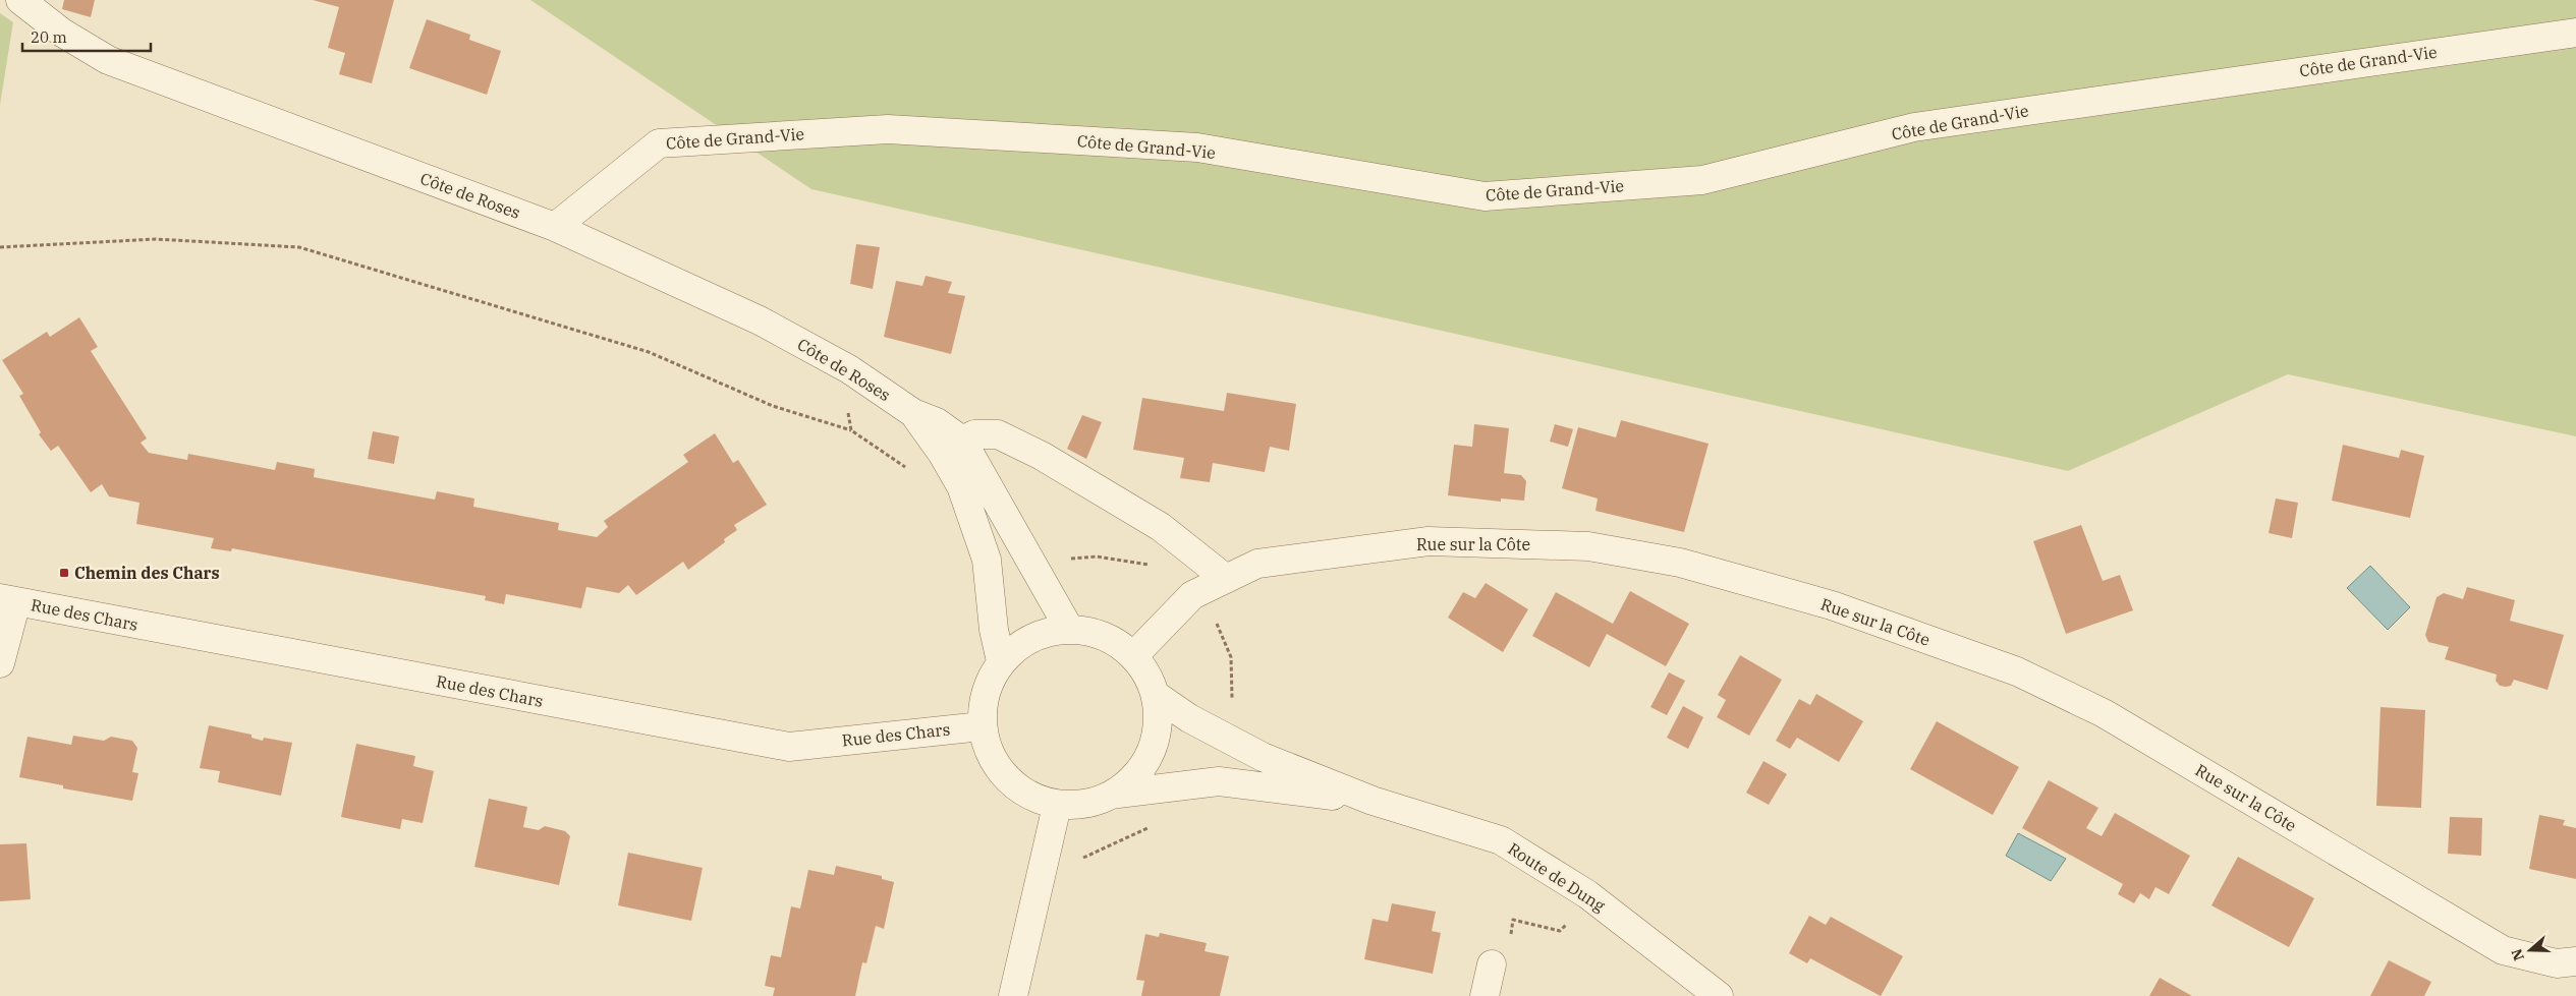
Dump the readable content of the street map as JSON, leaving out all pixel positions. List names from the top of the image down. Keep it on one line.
{"streets":{"street":["Côte de Grand-Vie","Côte de Roses","Rue sur la Côte","Rue des Chars","Route de Dung"]},"crossings":[["Côte de Grand-Vie","Côte de Roses"],["Côte de Roses","Rue sur la Côte"],["Côte de Roses","Rue des Chars"],["Côte de Roses","Route de Dung"],["Rue sur la Côte","Rue des Chars"],["Rue sur la Côte","Route de Dung"],["Rue des Chars","Route de Dung"]],"places":{"transit":["Chemin des Chars"]},"scale_bar":"20 m","north":"left"}
